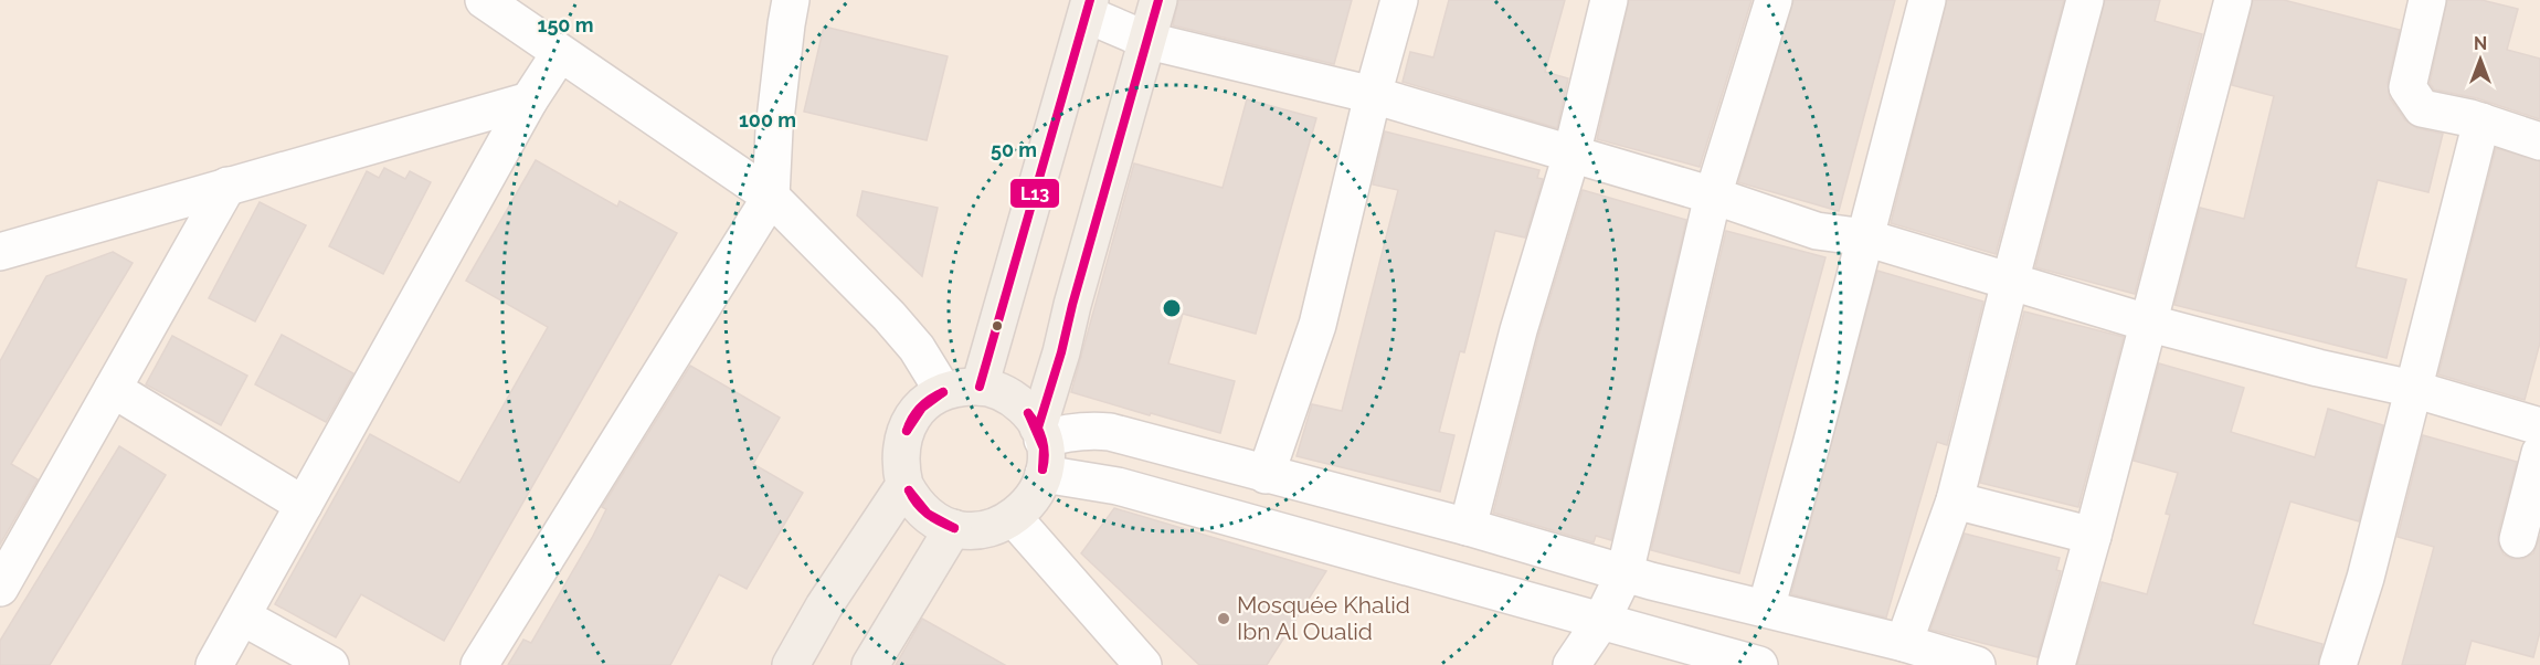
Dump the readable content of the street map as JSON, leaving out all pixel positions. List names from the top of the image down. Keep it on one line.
{"places":["Mosquée Khalid Ibn Al Oualid"],"lines":["transit line L13"],"north":"top","rings":["150 m","100 m","50 m"]}
